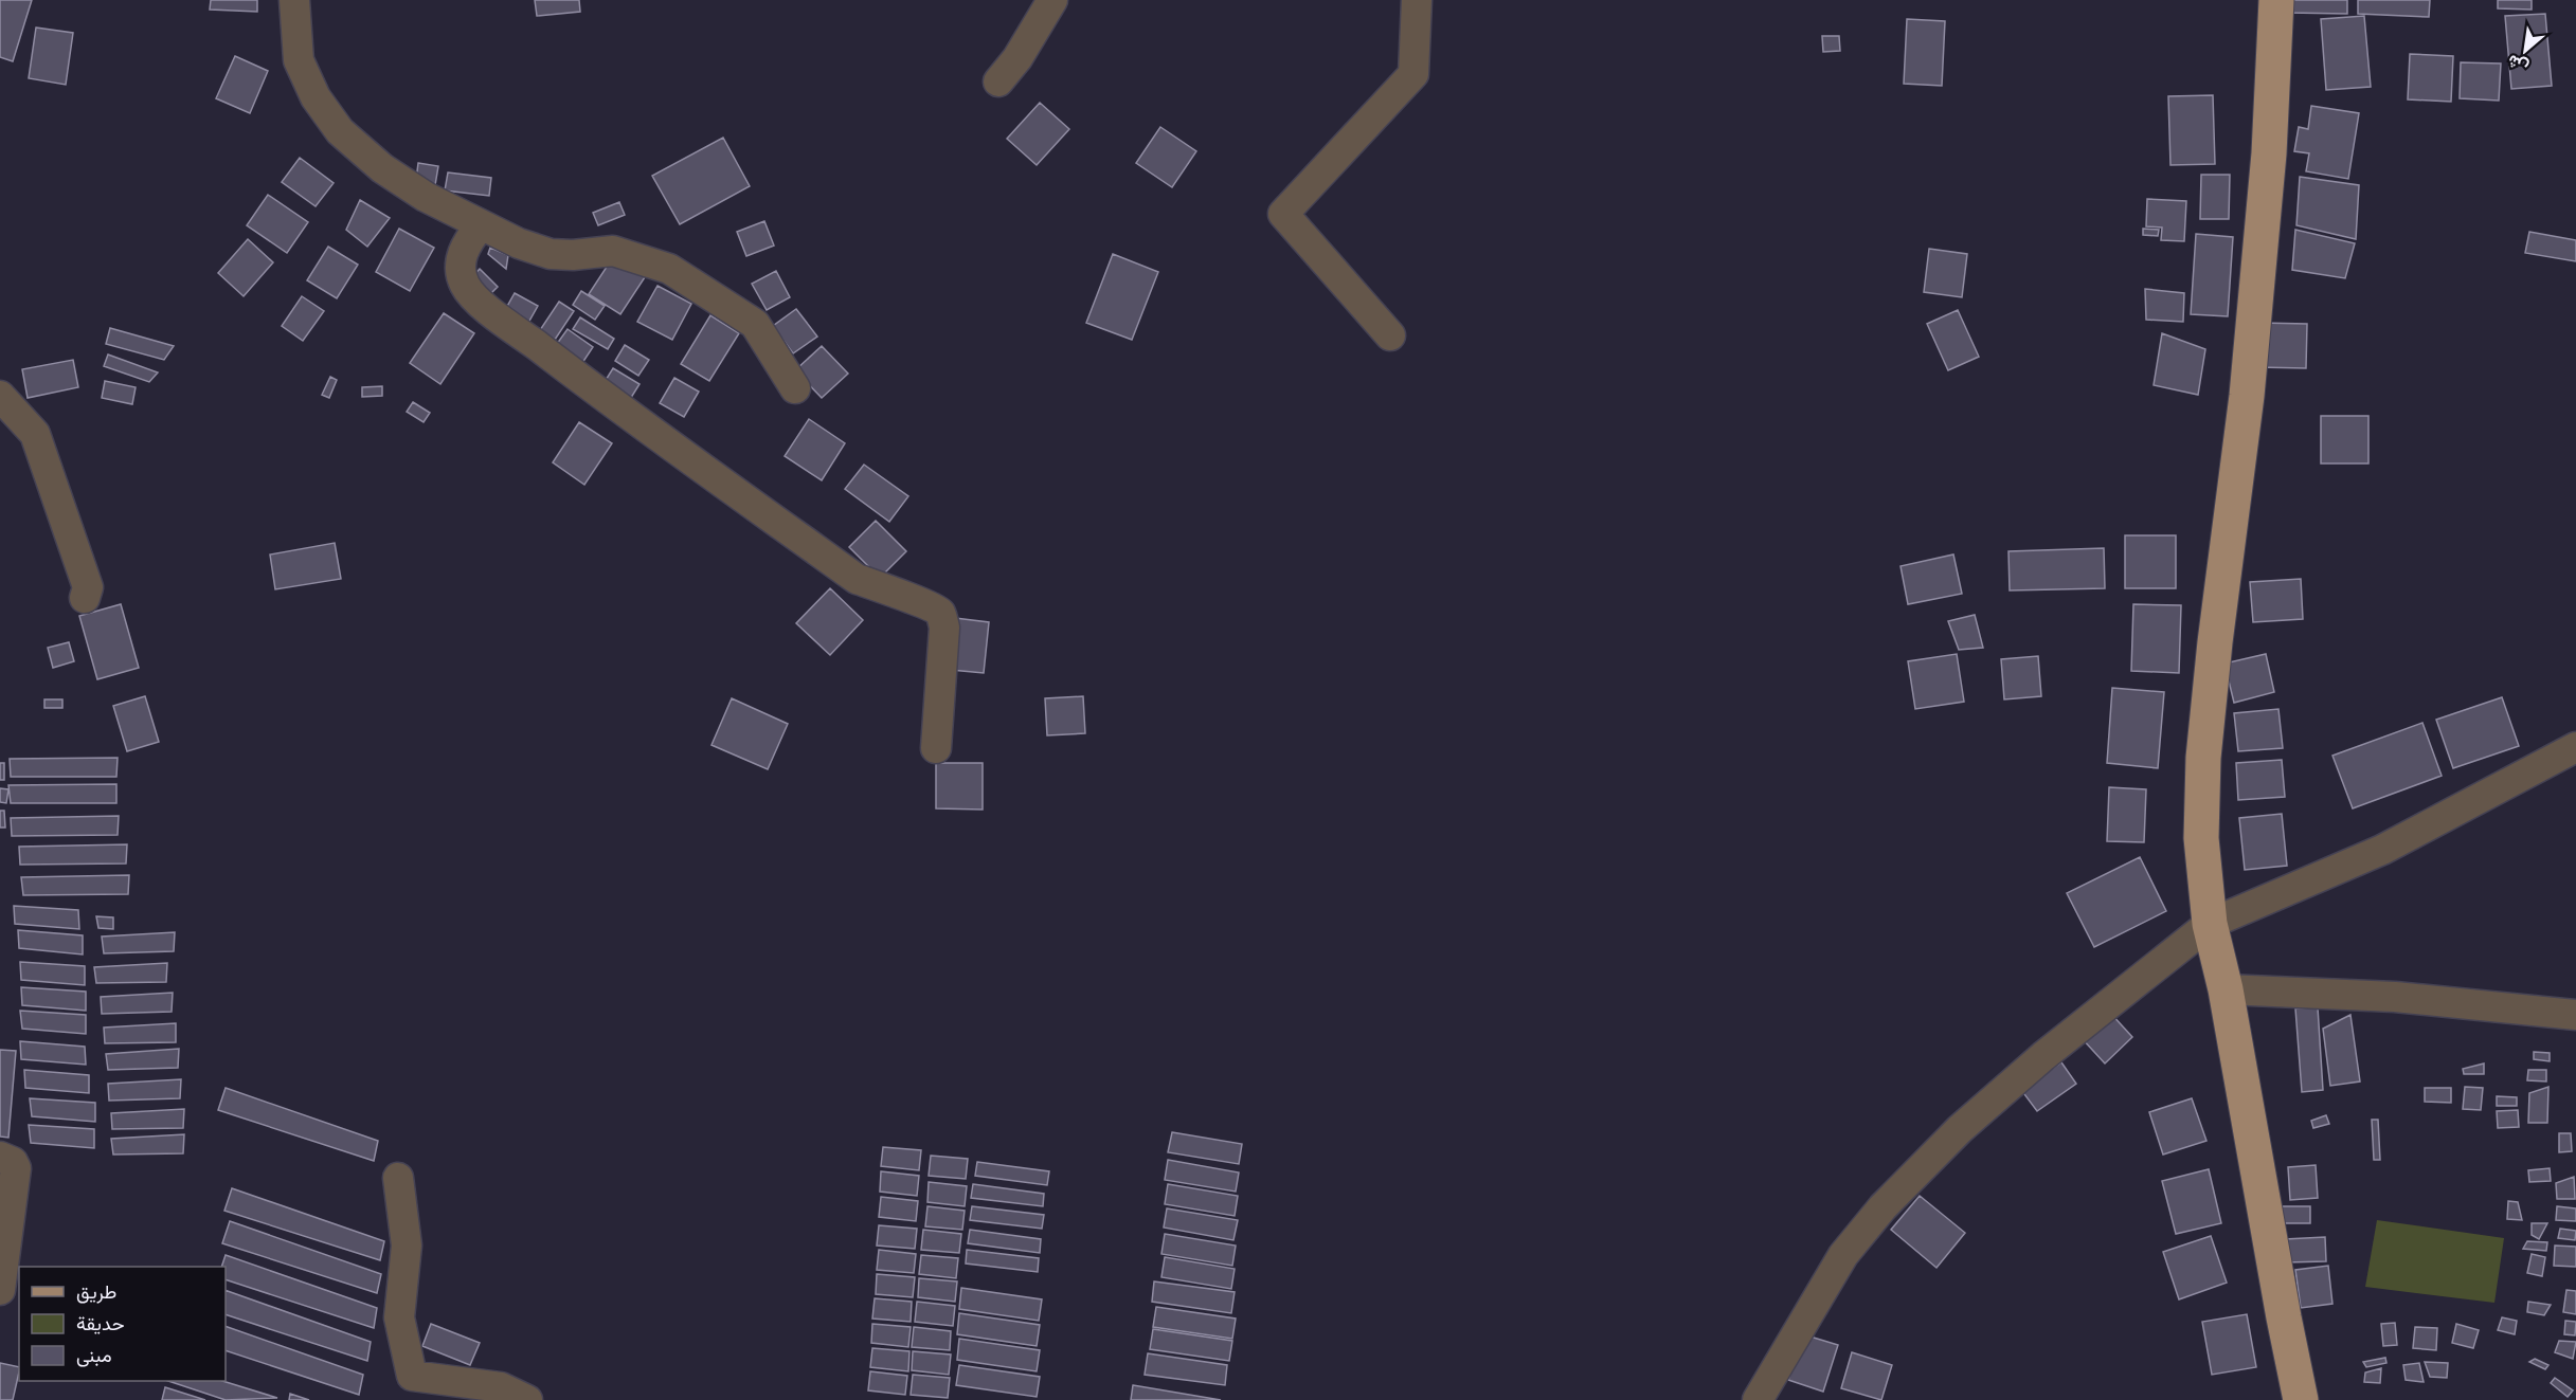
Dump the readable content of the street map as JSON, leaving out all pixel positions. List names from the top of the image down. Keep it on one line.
{"legend":["طريق","حديقة","مبنى"],"north":"bottom left"}
